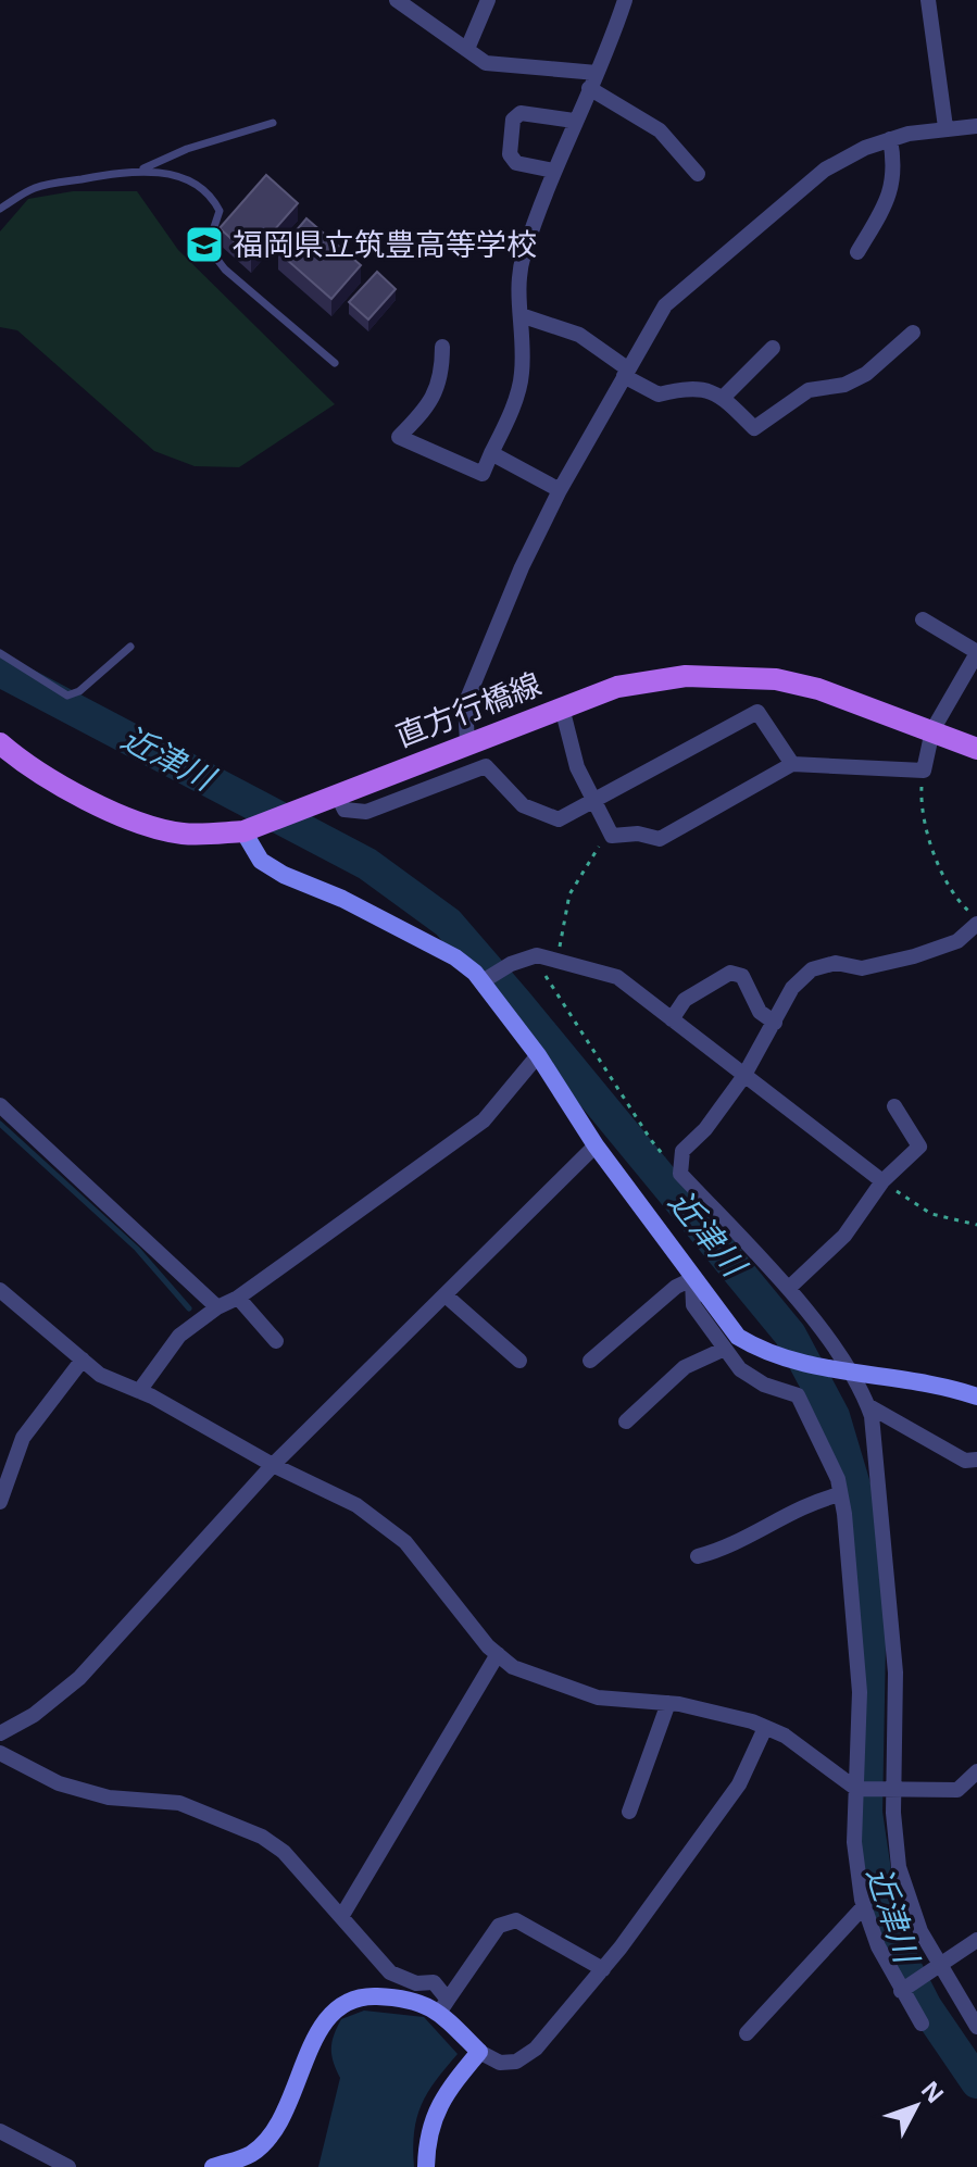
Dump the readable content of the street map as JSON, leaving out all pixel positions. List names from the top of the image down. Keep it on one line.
{"streets":{"main road":["直方行橋線"]},"water":["近津川"],"places":{"school or university":["福岡県立筑豊高等学校"]},"north":"top right"}
